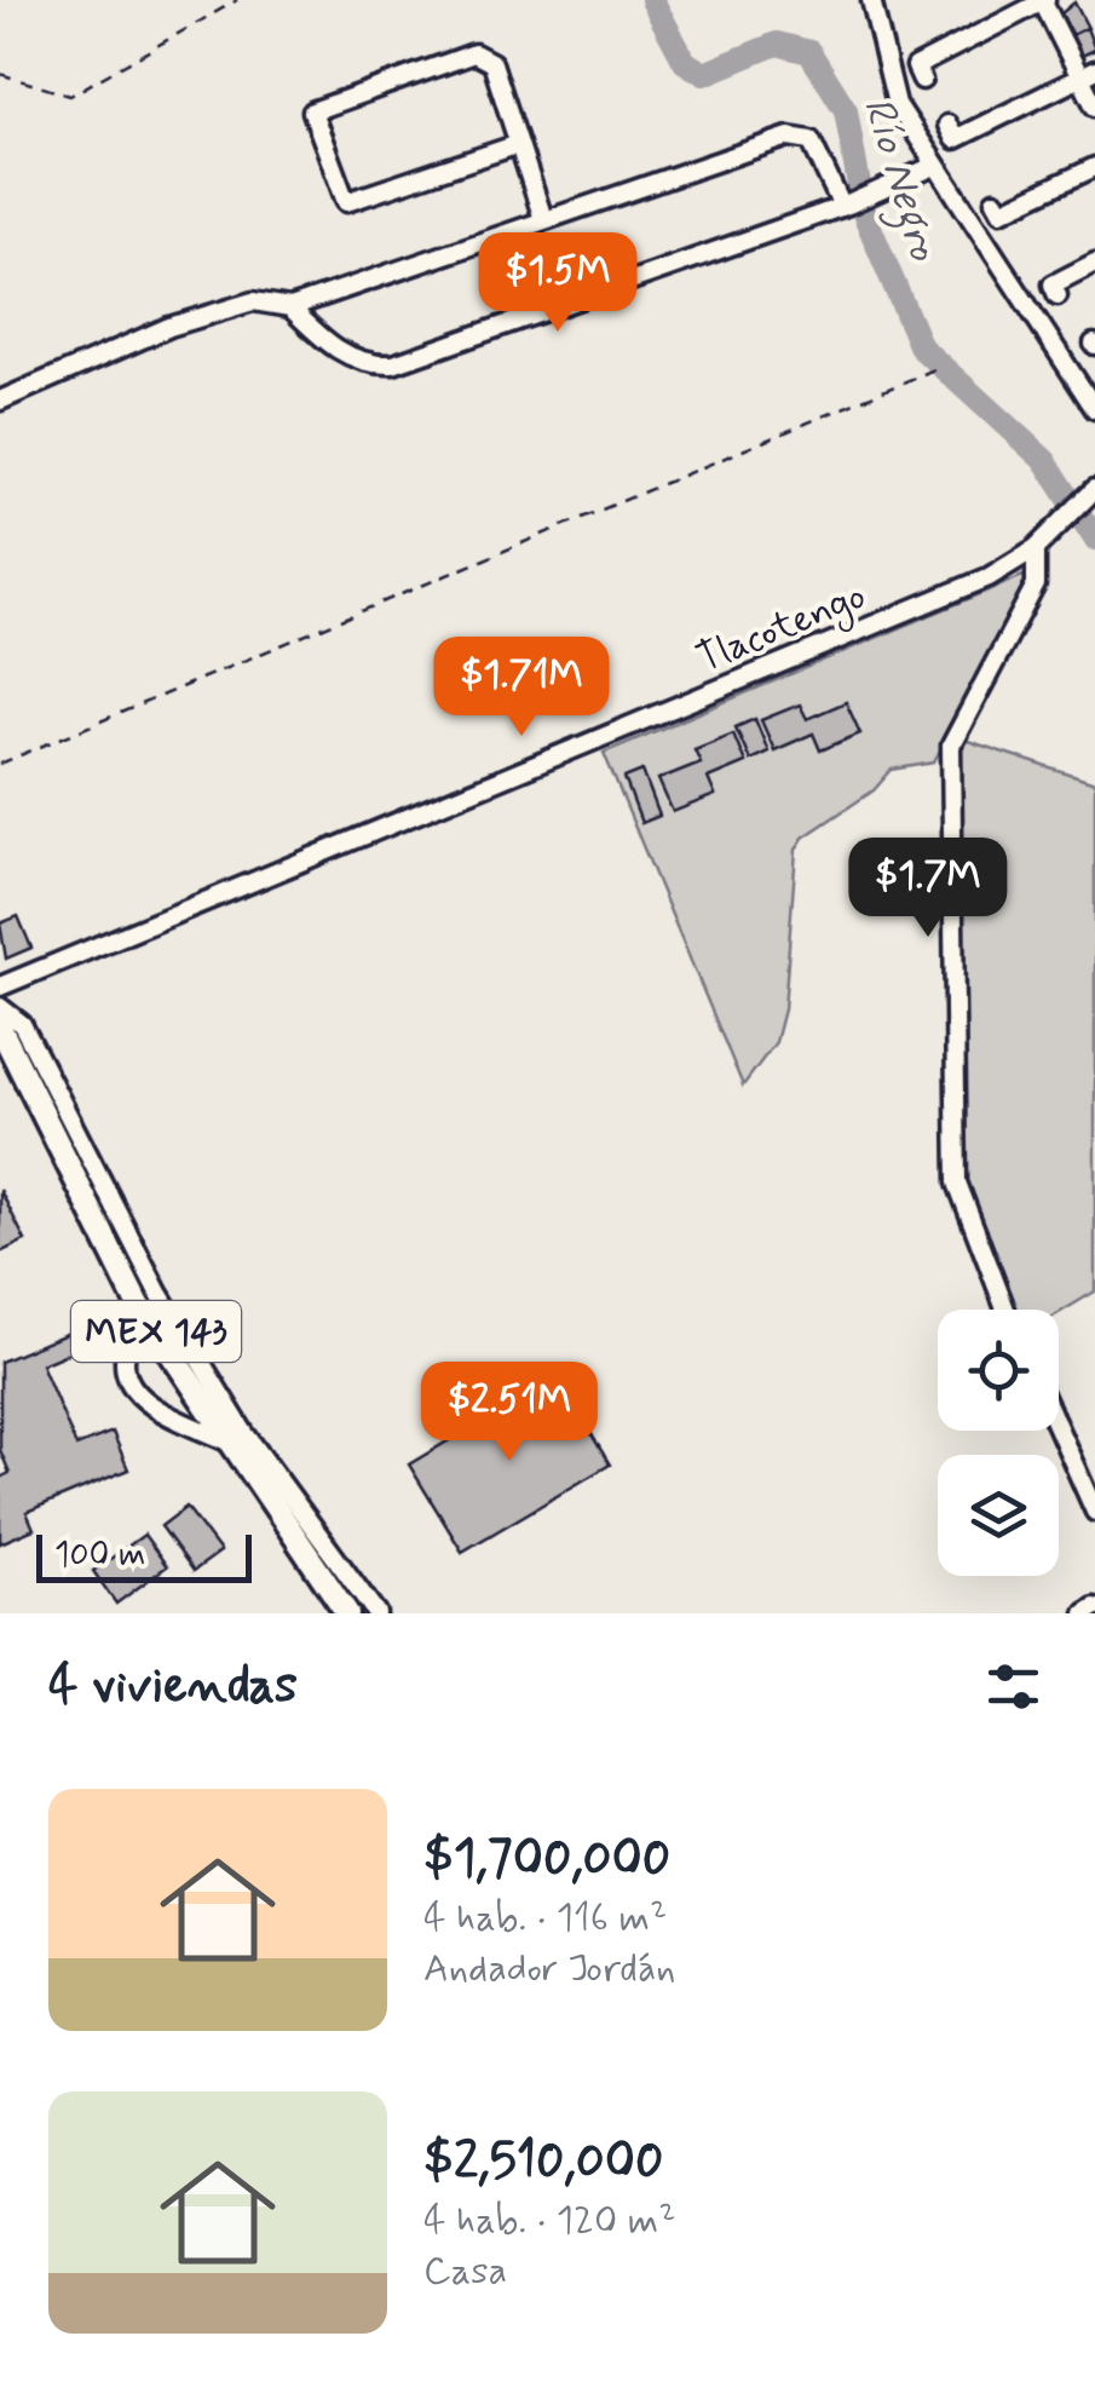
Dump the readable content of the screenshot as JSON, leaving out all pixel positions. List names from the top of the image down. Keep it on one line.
{"streets":{"main road":["MEX 143"],"street":["Tlacotengo"]},"water":["Río Negro"],"scale_bar":"100 m","page":{"price":["$1.5M","$1.71M","$1.7M","$2.51M"],"scale":"100 m","heading":"4 viviendas","list":[{"name":"$1,700,000","note":"4 hab. · 116 m² · Andador Jordán"},{"name":"$2,510,000","note":"4 hab. · 120 m² · Casa"}]}}
